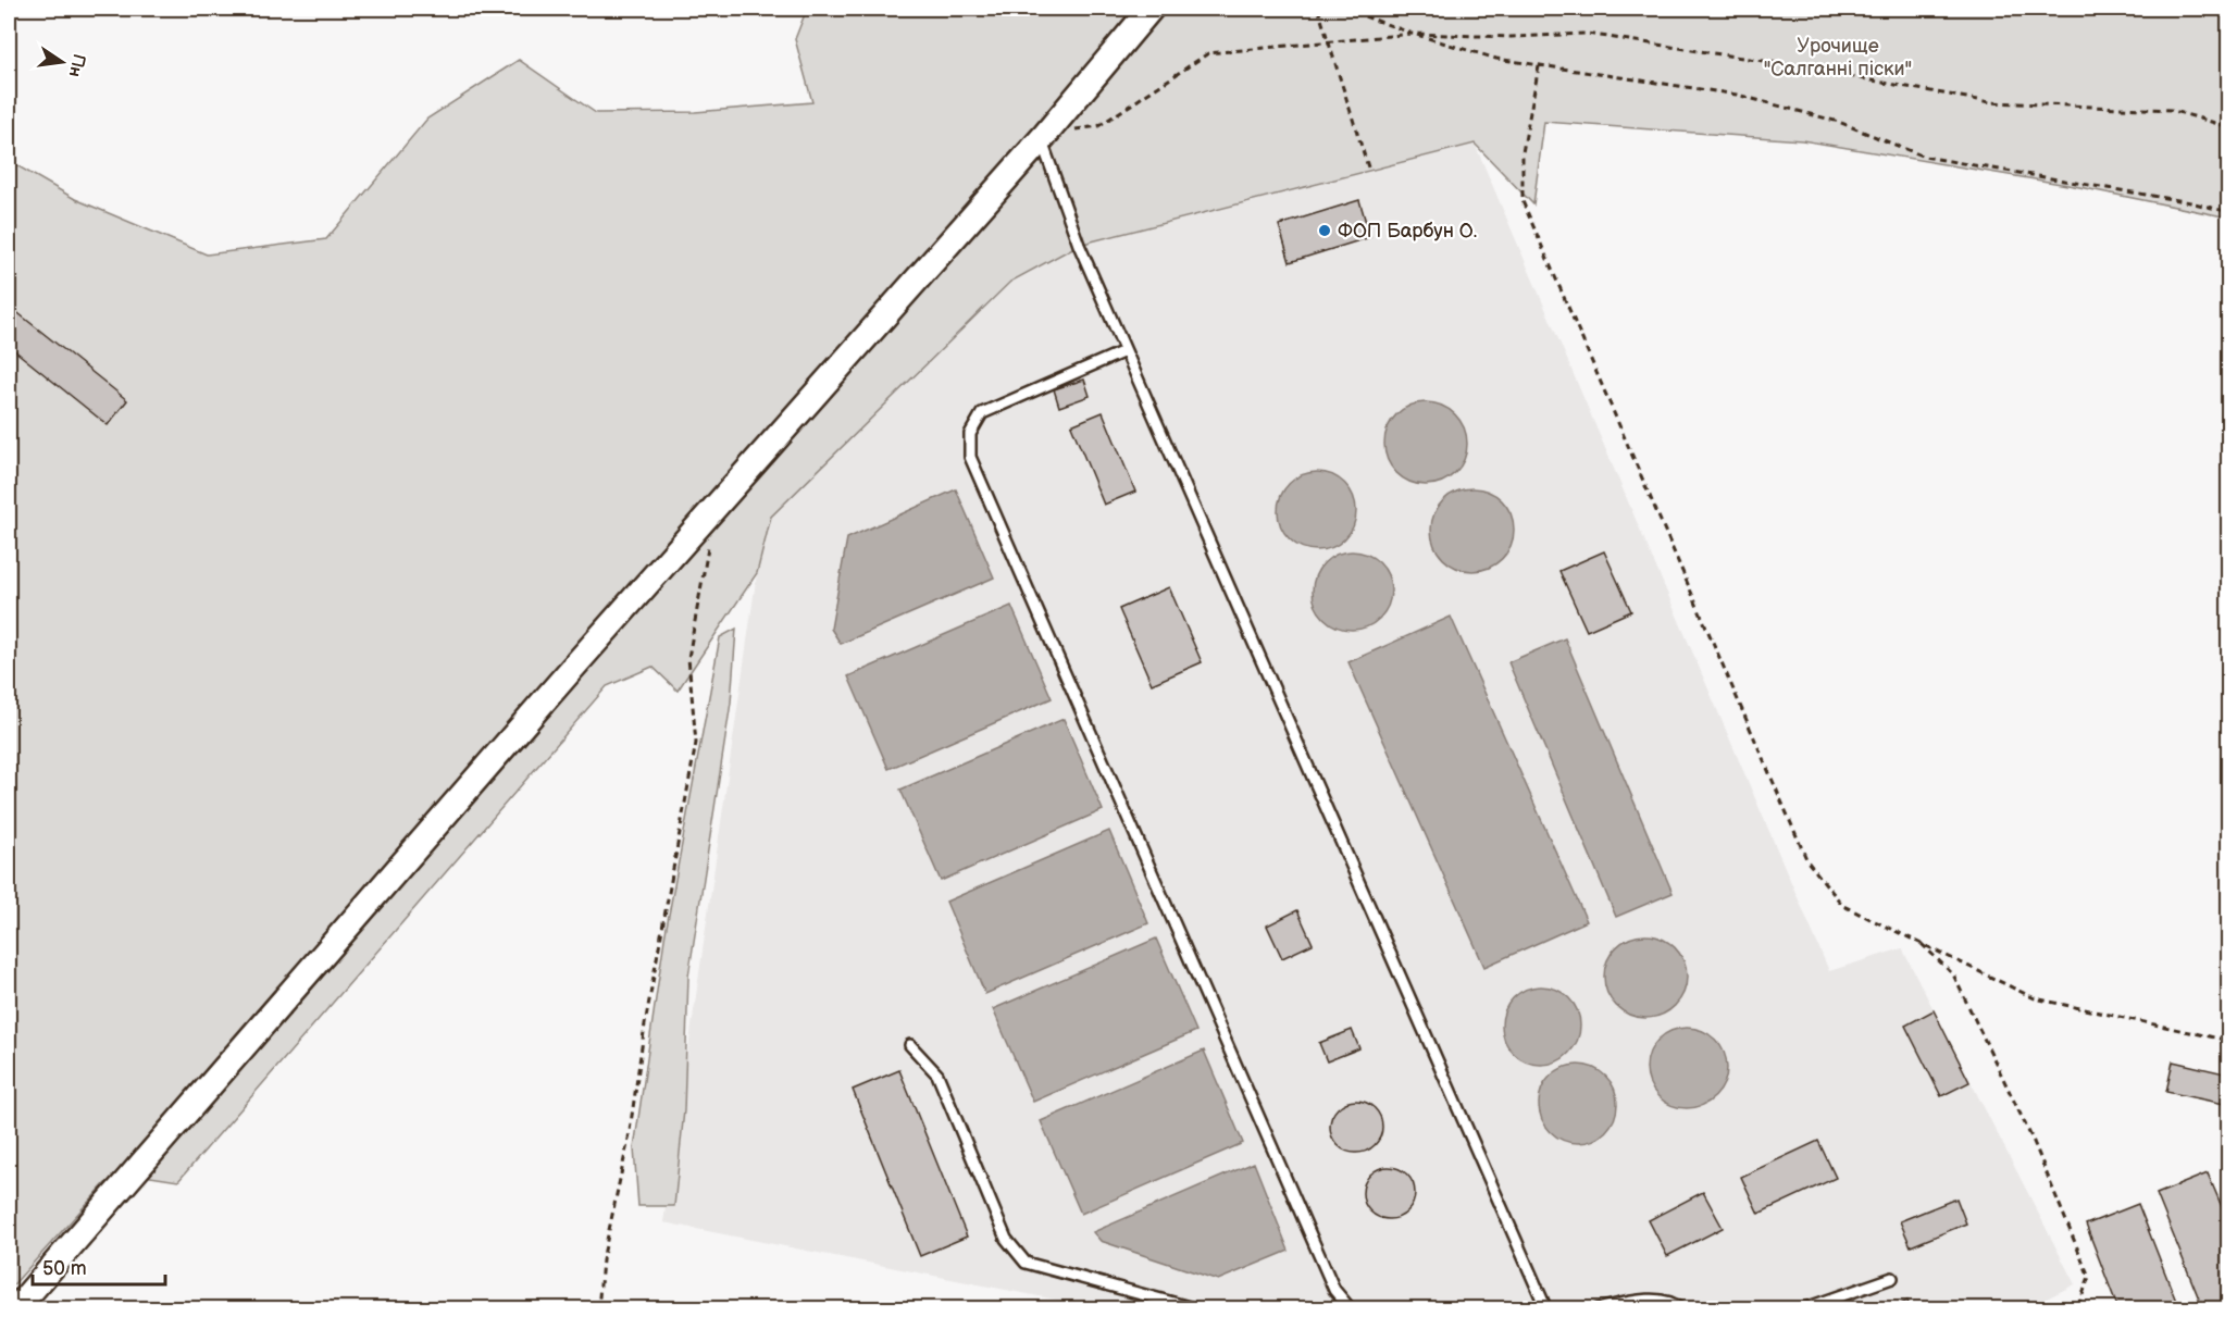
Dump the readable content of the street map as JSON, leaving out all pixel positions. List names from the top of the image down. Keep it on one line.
{"parks":["Урочище \"Салганні піски\""],"places":["ФОП Барбун О."],"scale_bar":"50 m","north":"right"}
